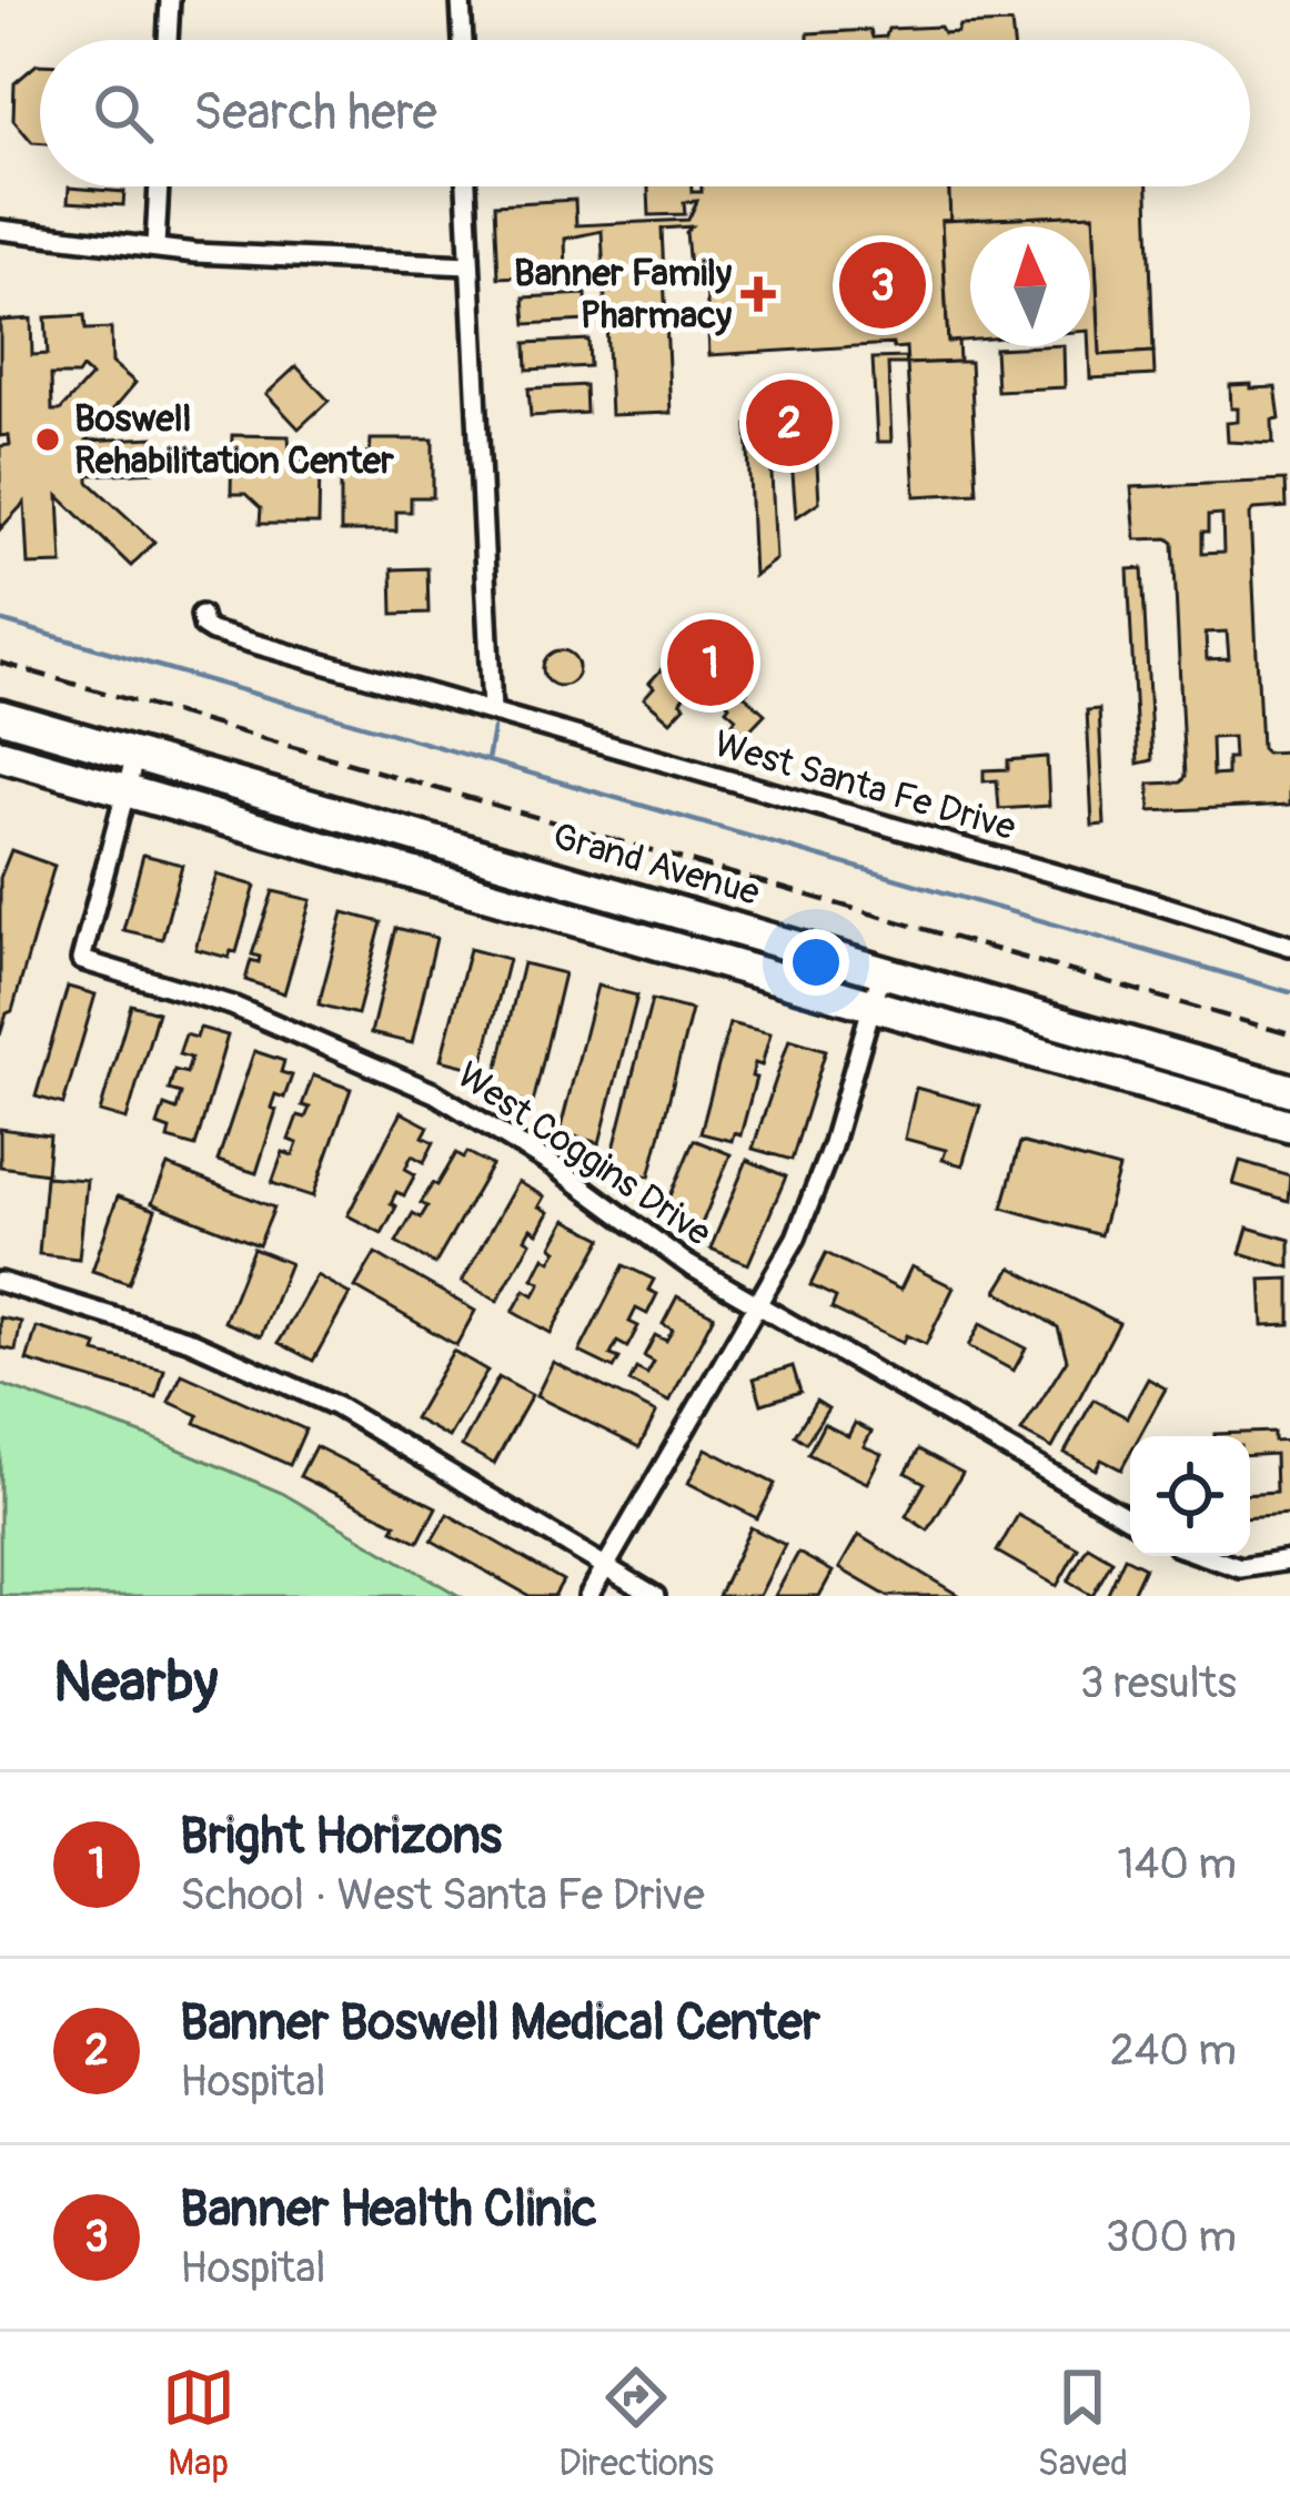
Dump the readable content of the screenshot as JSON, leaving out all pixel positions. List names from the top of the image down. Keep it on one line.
{"streets":{"highway":["Grand Avenue"],"street":["West Santa Fe Drive","West Coggins Drive"]},"crossings":[["Grand Avenue","West Coggins Drive"]],"places":{"health":["Banner Family Pharmacy"],"other":["Boswell Rehabilitation Center"]},"north":"top","page":{"search":"Search here","pins":["3","2","1"],"heading":["Nearby","3 results"],"list":[{"mark":"1","name":"Bright Horizons","note":"School · West Santa Fe Drive","value":"140 m"},{"mark":"2","name":"Banner Boswell Medical Center","note":"Hospital","value":"240 m"},{"mark":"3","name":"Banner Health Clinic","note":"Hospital","value":"300 m"}],"nav":["Map","Directions","Saved"]}}
